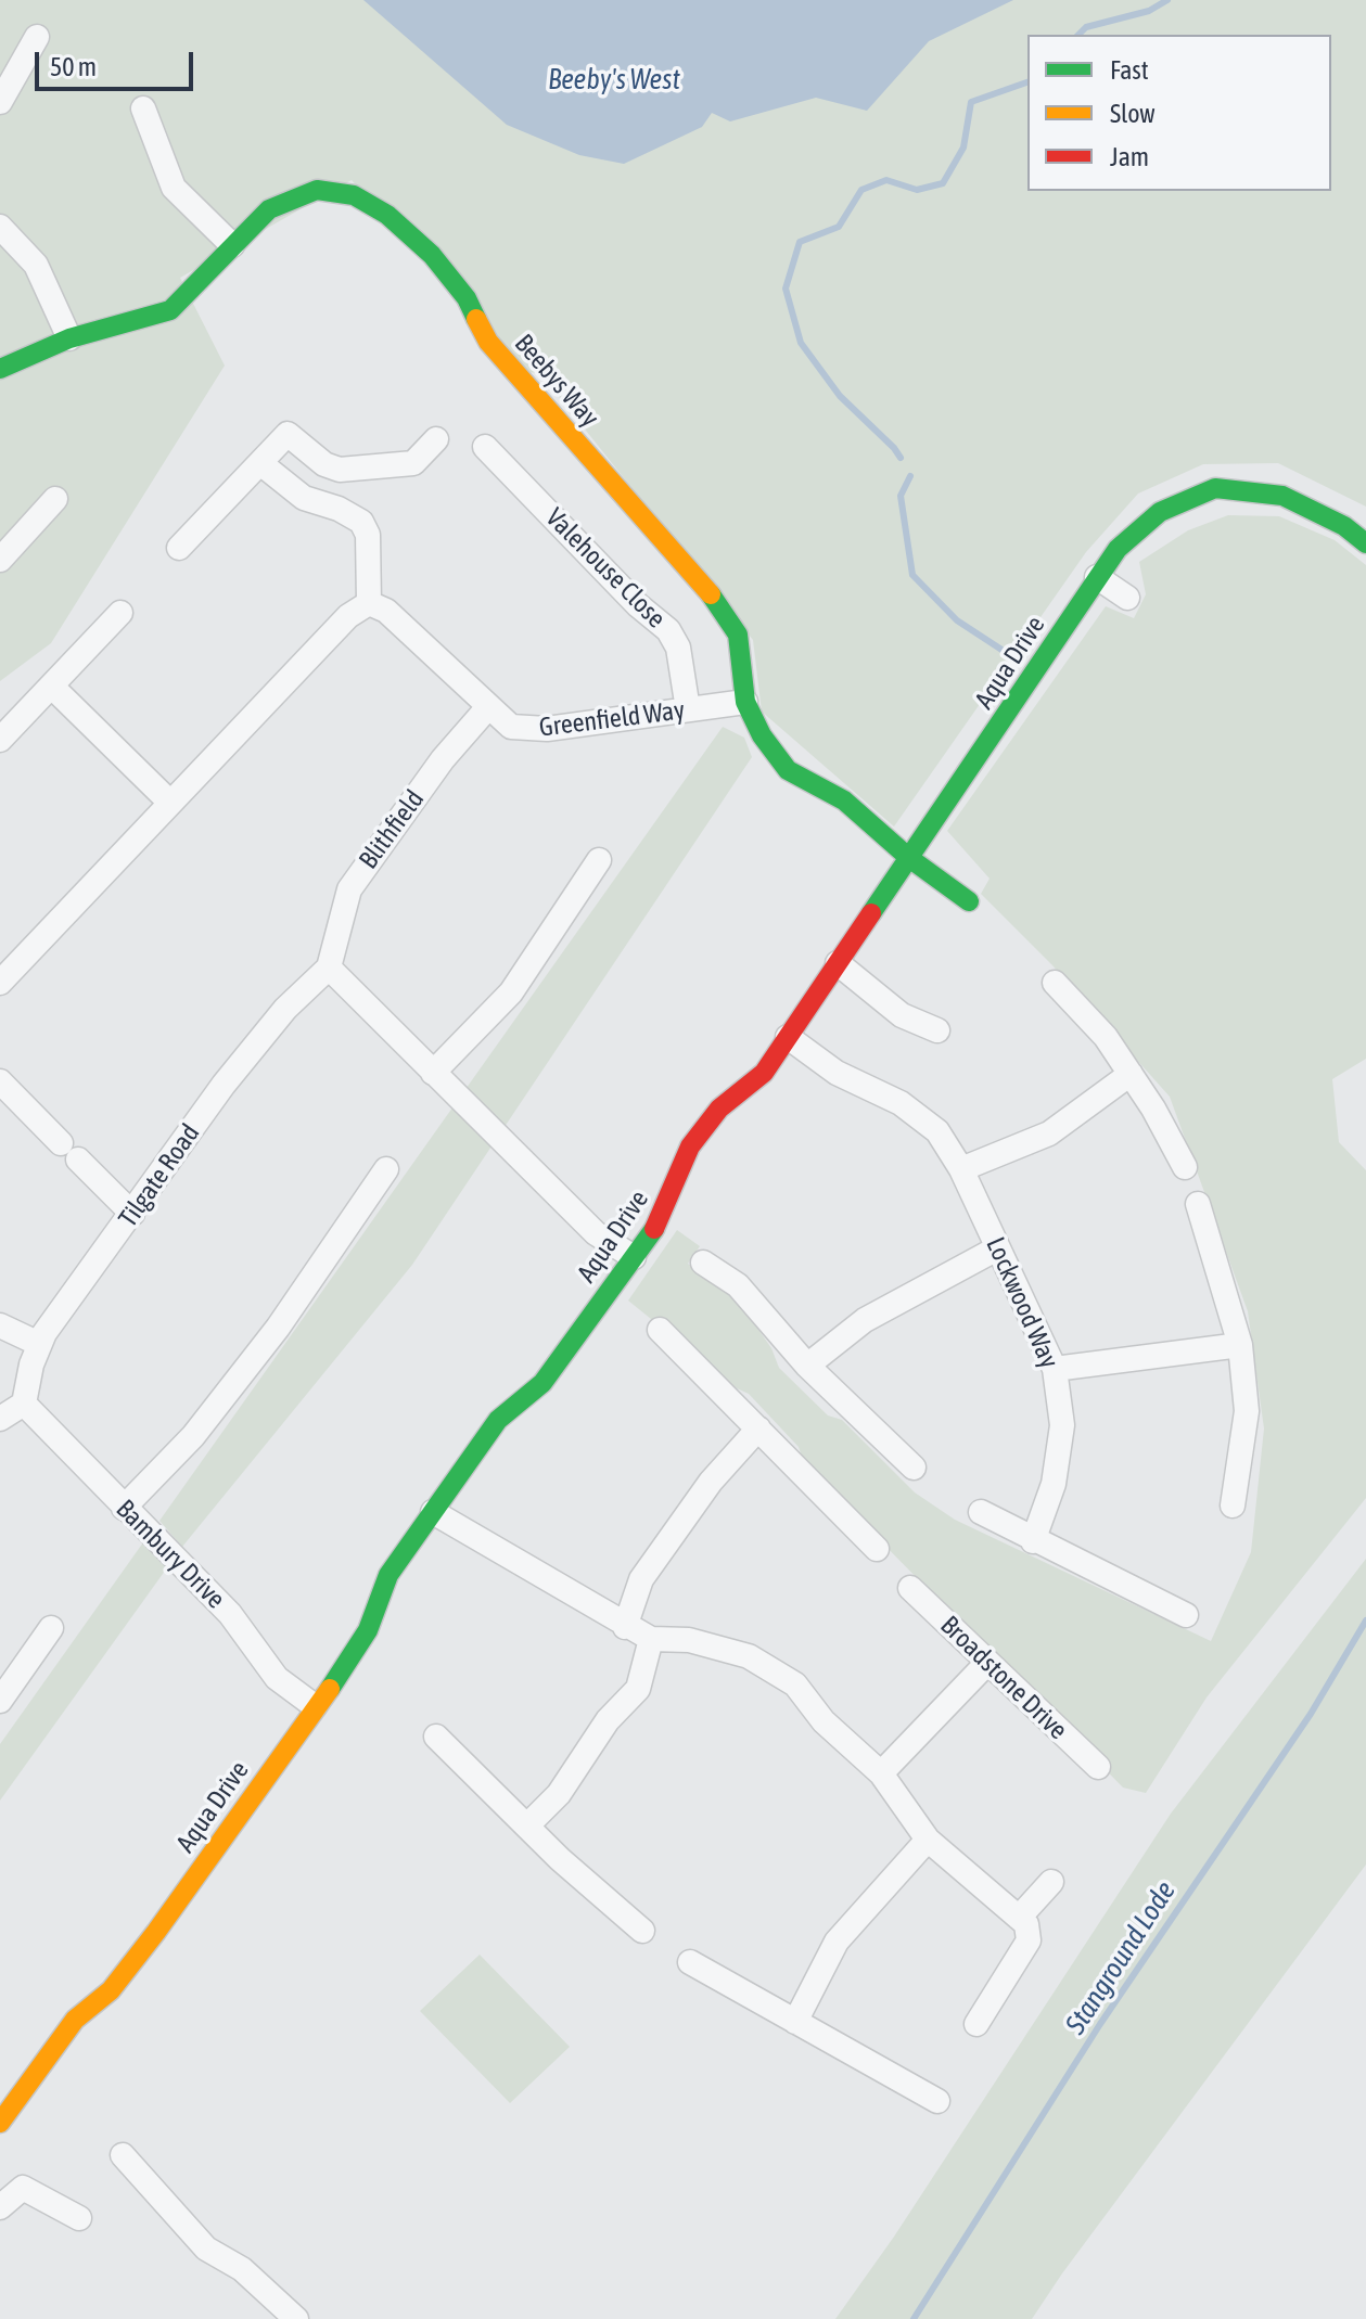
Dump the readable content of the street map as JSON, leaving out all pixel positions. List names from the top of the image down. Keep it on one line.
{"streets":{"street":["Beebys Way","Valehouse Close","Aqua Drive","Greenfield Way","Blithfield","Tilgate Road","Lockwood Way","Bambury Drive","Broadstone Drive"]},"crossings":[["Beebys Way","Aqua Drive"],["Beebys Way","Greenfield Way"],["Valehouse Close","Greenfield Way"],["Aqua Drive","Lockwood Way"],["Aqua Drive","Bambury Drive"],["Greenfield Way","Blithfield"],["Blithfield","Tilgate Road"],["Tilgate Road","Bambury Drive"]],"water":["Beeby's West","Stanground Lode"],"legend":["Fast","Slow","Jam"],"scale_bar":"50 m"}
